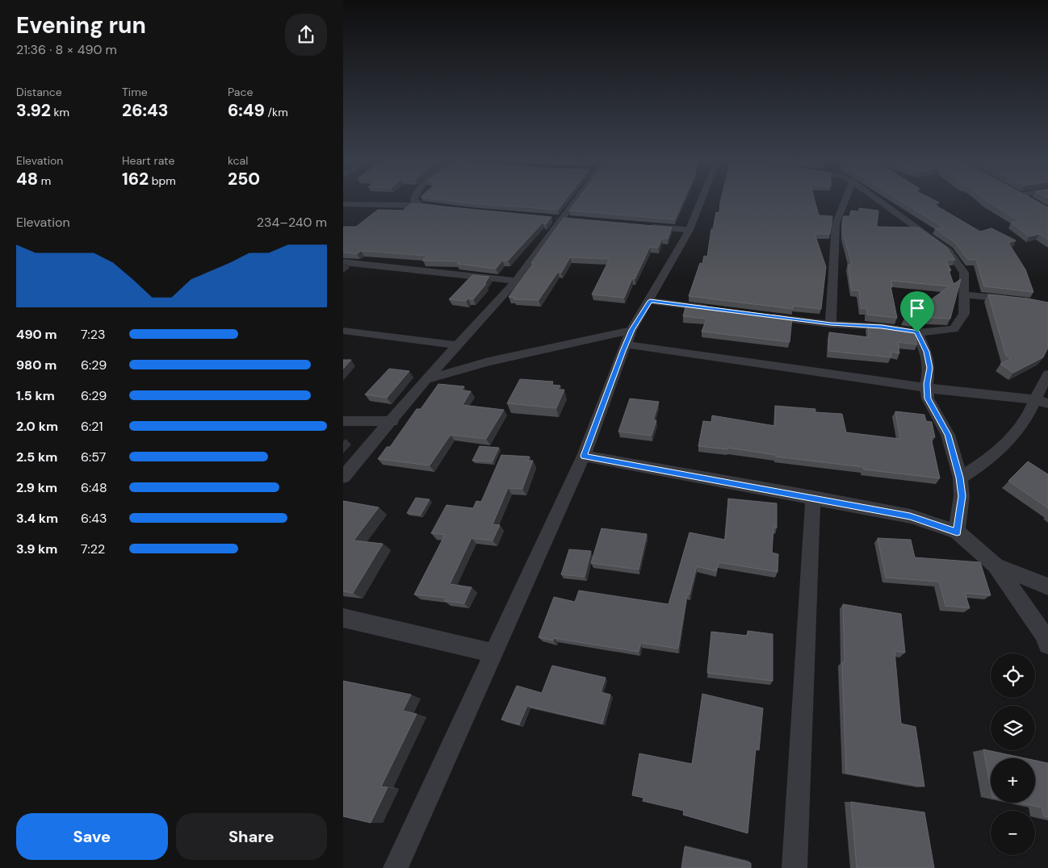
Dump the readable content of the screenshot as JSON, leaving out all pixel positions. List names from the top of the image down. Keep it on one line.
{"page":{"heading":["Evening run","21:36 · 8 × 490 m"],"stats":[["Distance","3.92 km"],["Time","26:43"],["Pace","6:49 /km"],["Elevation","48 m"],["Heart rate","162 bpm"],["kcal","250"]],"chart":["Elevation","234–240 m"],"list":[{"name":"490 m","note":"7:23"},{"name":"980 m","note":"6:29"},{"name":"1.5 km","note":"6:29"},{"name":"2.0 km","note":"6:21"},{"name":"2.5 km","note":"6:57"},{"name":"2.9 km","note":"6:48"},{"name":"3.4 km","note":"6:43"},{"name":"3.9 km","note":"7:22"}],"map_buttons":["+","−"],"buttons":["Save","Share"]}}
